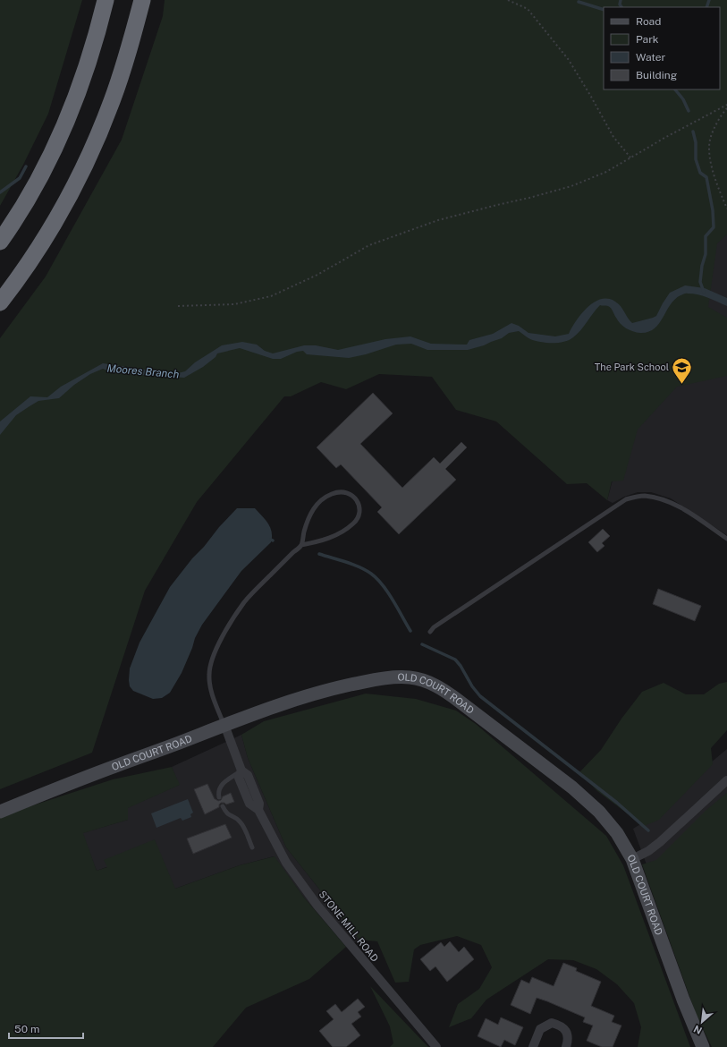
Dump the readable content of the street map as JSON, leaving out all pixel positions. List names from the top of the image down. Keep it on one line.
{"streets":{"main road":["OLD COURT ROAD"],"street":["STONE MILL ROAD"]},"crossings":[["OLD COURT ROAD","STONE MILL ROAD"]],"water":["Moores Branch"],"places":{"school or university":["The Park School"]},"legend":["Road","Park","Water","Building"],"scale_bar":"50 m","north":"bottom left"}
